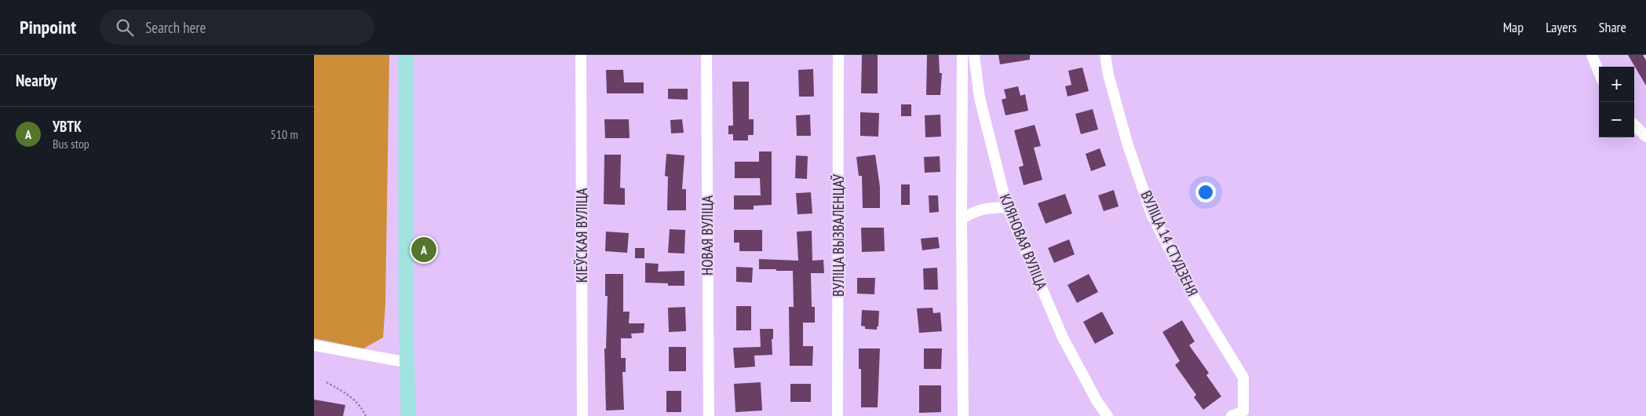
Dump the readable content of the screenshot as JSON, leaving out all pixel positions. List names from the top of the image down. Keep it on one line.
{"streets":{"street":["КІЕЎСКАЯ ВУЛІЦА","НОВАЯ ВУЛІЦА","ВУЛІЦА ВЫЗВАЛЕНЦАЎ","КЛЯНОВАЯ ВУЛІЦА","ВУЛІЦА 14 СТУДЗЕНЯ"]},"page":{"header":"Pinpoint","search":"Search here","nav":["Map","Layers","Share"],"heading":"Nearby","map_buttons":["+","−"],"list":[{"mark":"A","name":"УВТК","note":"Bus stop","value":"510 m"}],"pins":"A"}}
